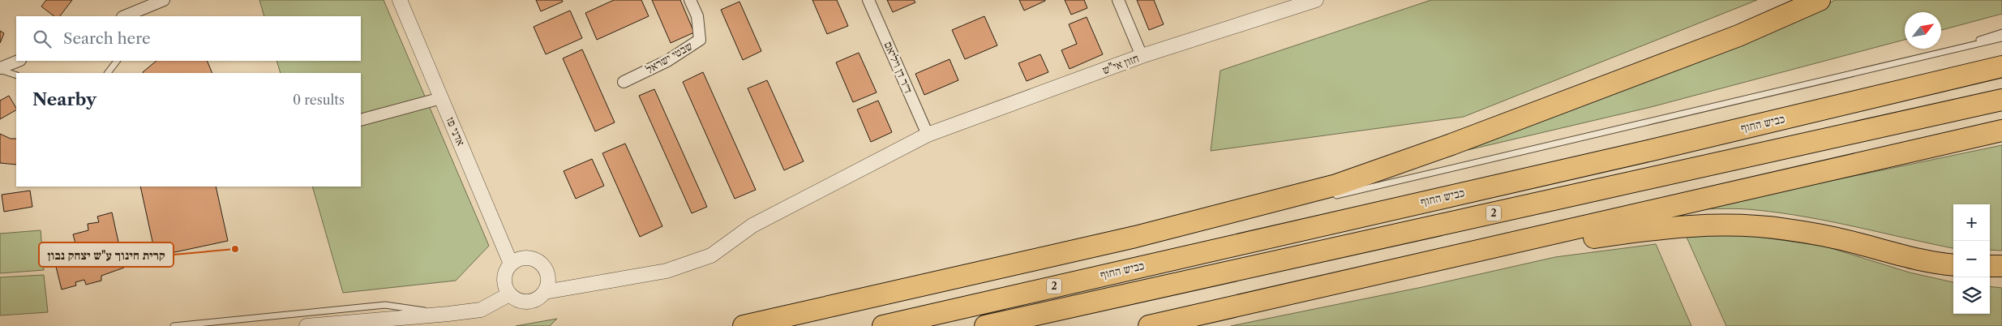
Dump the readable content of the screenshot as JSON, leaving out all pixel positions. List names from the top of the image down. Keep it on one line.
{"streets":{"highway":["כביש החוף","2"],"street":["שבטי ישראל","חזון אי\"ש","ד״ר דן ויליאם","אדני פז"]},"crossings":[["חזון אי\"ש","ד״ר דן ויליאם"],["חזון אי\"ש","אדני פז"]],"places":["קרית חינוך ע\"ש יצחק נבון"],"north":"top right","page":{"search":"Search here","heading":["Nearby","0 results"],"map_buttons":["+","−"]}}
